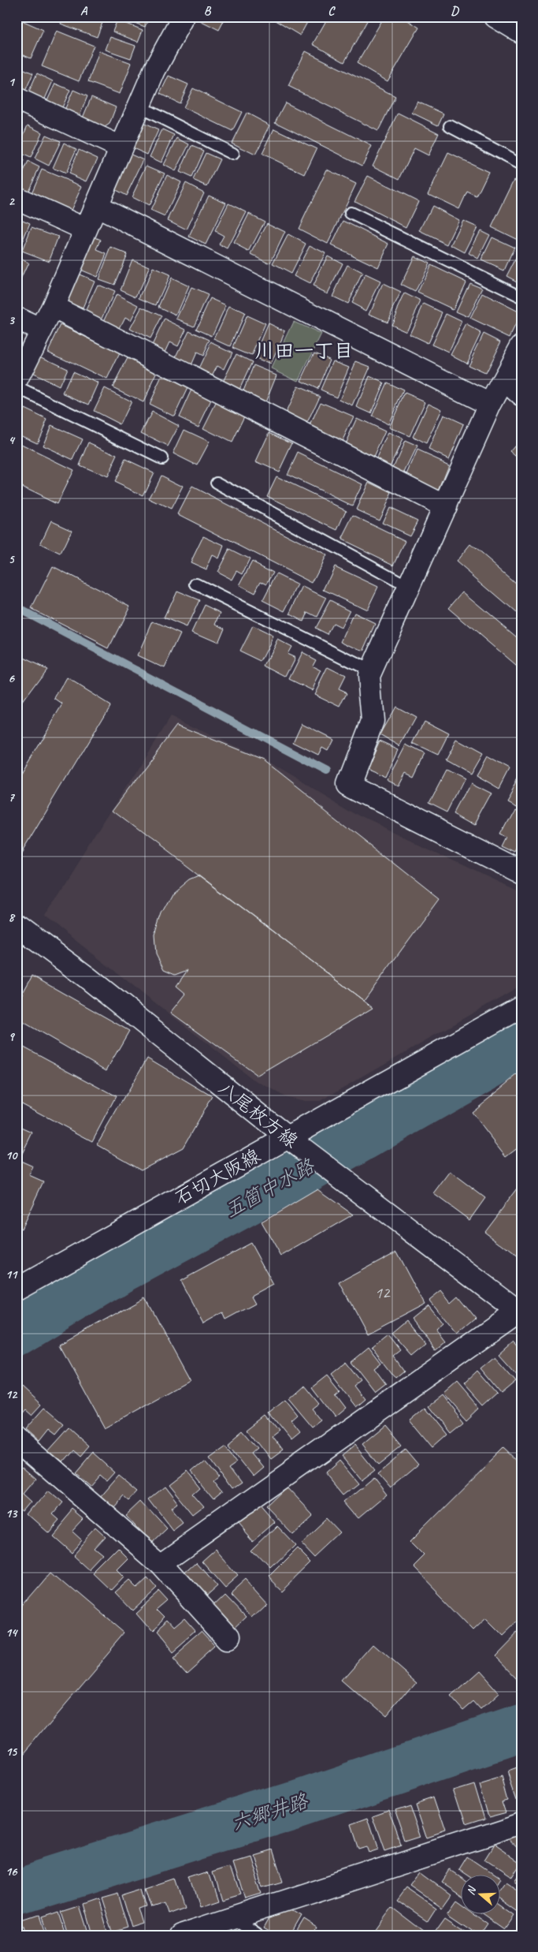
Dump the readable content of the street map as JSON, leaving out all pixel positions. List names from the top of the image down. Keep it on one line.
{"streets":{"street":["八尾枚方線","石切大阪線"]},"crossings":[["八尾枚方線","石切大阪線"]],"districts":["川田一丁目"],"water":["五箇中水路","六郷井路"],"house_numbers":["12"],"north":"left","grid":{"columns":["A","B","C","D"],"rows":["1","2","3","4","5","6","7","8","9","10","11","12","13","14","15","16"]}}
